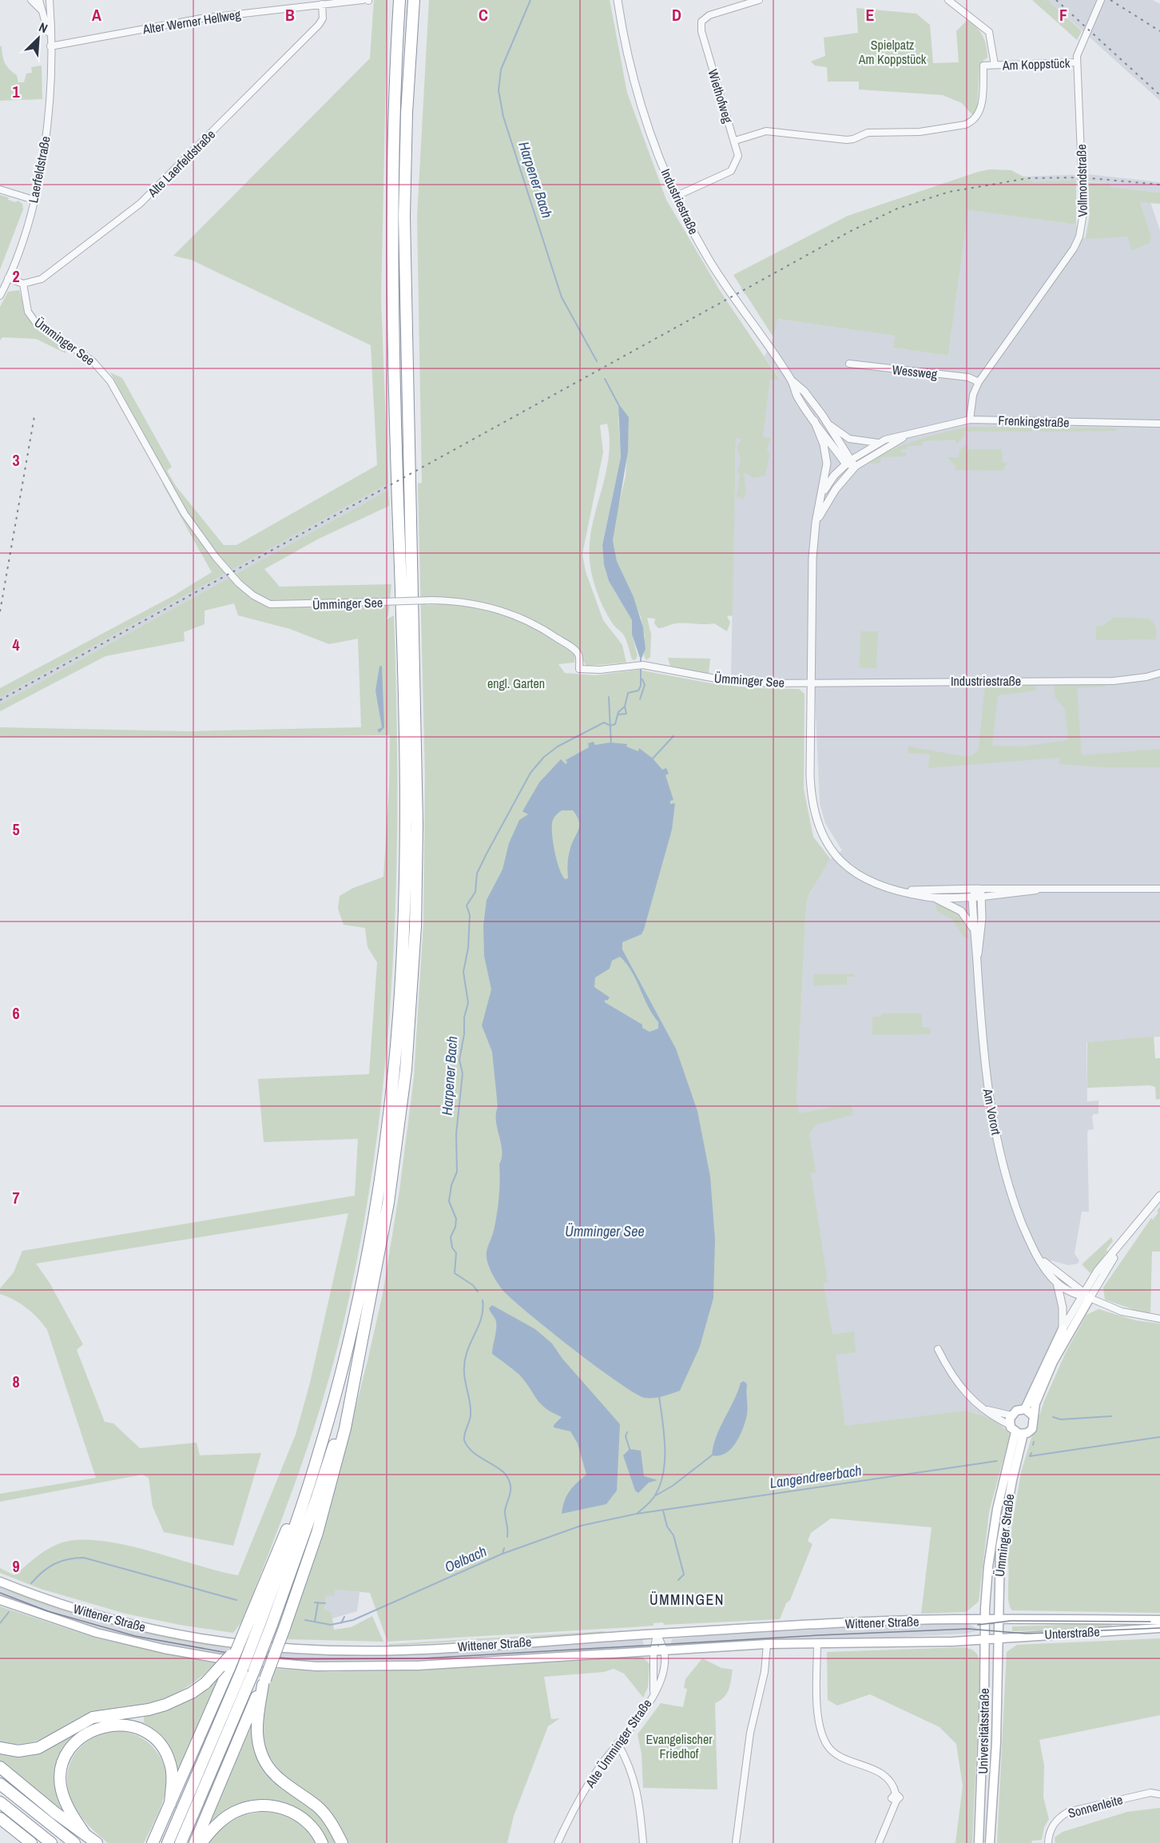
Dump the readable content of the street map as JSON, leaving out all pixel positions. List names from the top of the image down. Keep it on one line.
{"streets":{"main road":["Ümminger Straße","Wittener Straße","Unterstraße","Universitätsstraße"],"street":["Alter Werner Hellweg","Am Koppstück","Wiethofweg","Alte Laerfeldstraße","Laerfeldstraße","Vollmondstraße","Industriestraße","Ümminger See","Wessweg","Frenkingstraße","Am Vorort","Alte Ümminger Straße","Sonnenleite"]},"crossings":[["Alter Werner Hellweg","Alte Laerfeldstraße"],["Alter Werner Hellweg","Laerfeldstraße"],["Am Koppstück","Wiethofweg"],["Am Koppstück","Vollmondstraße"],["Wiethofweg","Industriestraße"],["Alte Laerfeldstraße","Ümminger See"],["Vollmondstraße","Wessweg"],["Vollmondstraße","Frenkingstraße"],["Industriestraße","Ümminger See"],["Industriestraße","Frenkingstraße"],["Industriestraße","Am Vorort"],["Am Vorort","Ümminger Straße"],["Ümminger Straße","Wittener Straße"],["Ümminger Straße","Unterstraße"],["Ümminger Straße","Universitätsstraße"],["Wittener Straße","Unterstraße"],["Wittener Straße","Universitätsstraße"],["Wittener Straße","Alte Ümminger Straße"],["Unterstraße","Universitätsstraße"]],"districts":["ÜMMINGEN"],"water":["Harpener Bach","Ümminger See","Langendreerbach","Oelbach"],"parks":["Spielpatz Am Koppstück","engl. Garten","Evangelischer Friedhof"],"north":"top right","grid":{"columns":["A","B","C","D","E","F"],"rows":["1","2","3","4","5","6","7","8","9"]}}
